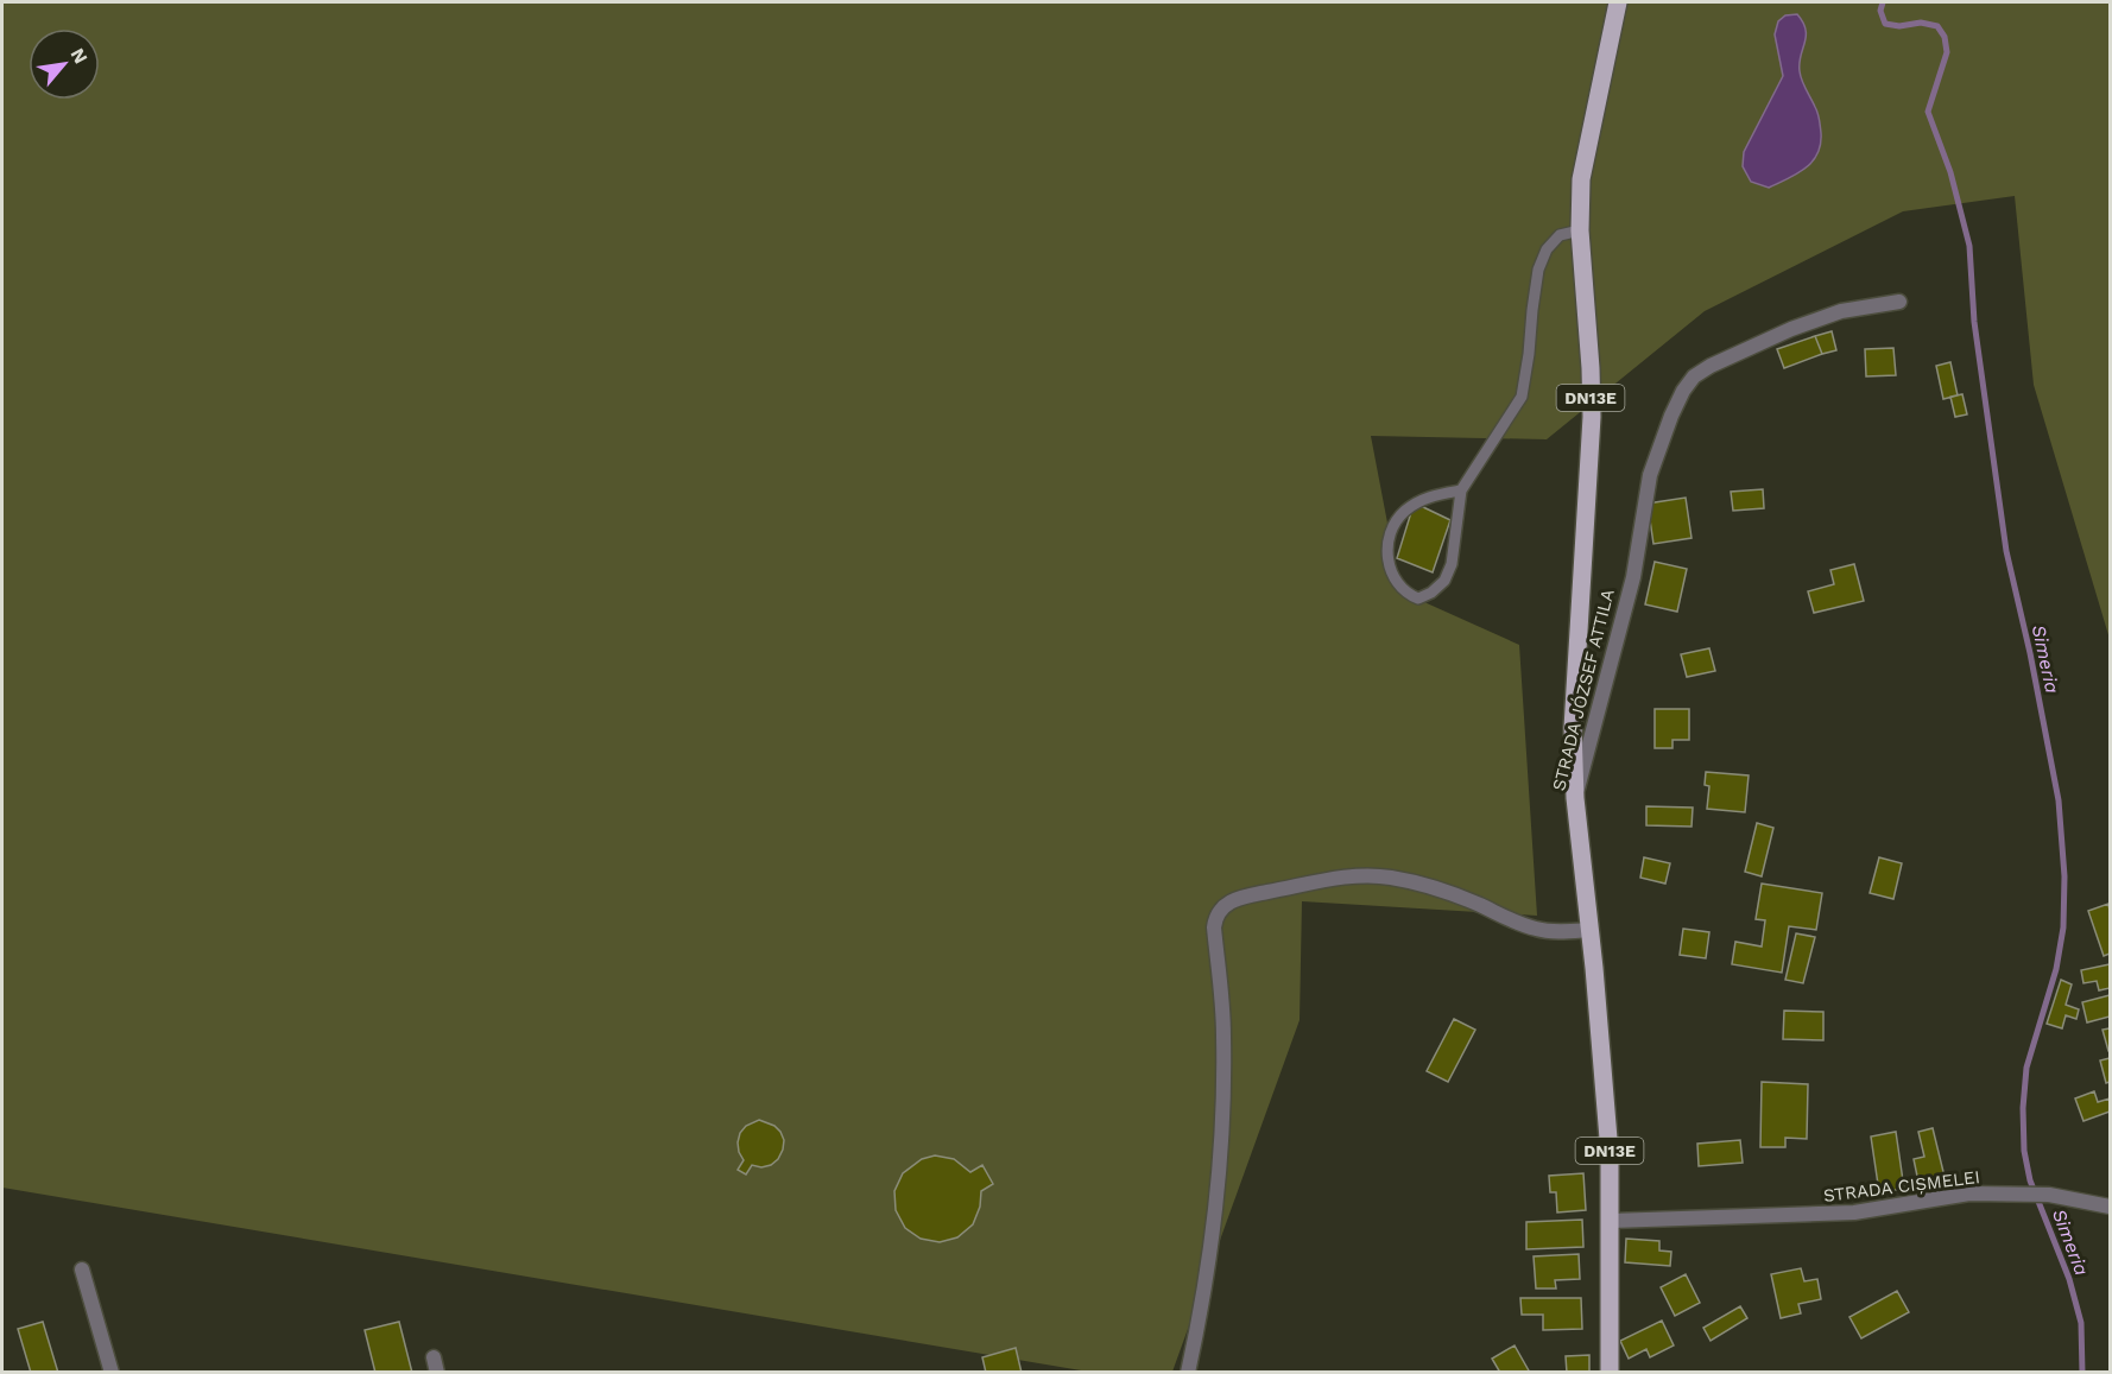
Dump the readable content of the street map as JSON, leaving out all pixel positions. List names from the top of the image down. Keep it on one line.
{"streets":{"main road":["DN13E","STRADA JÓZSEF ATTILA"],"street":["STRADA CIȘMELEI"]},"crossings":[["DN13E","STRADA JÓZSEF ATTILA"],["STRADA JÓZSEF ATTILA","STRADA CIȘMELEI"]],"water":["Simeria"],"north":"top right"}
